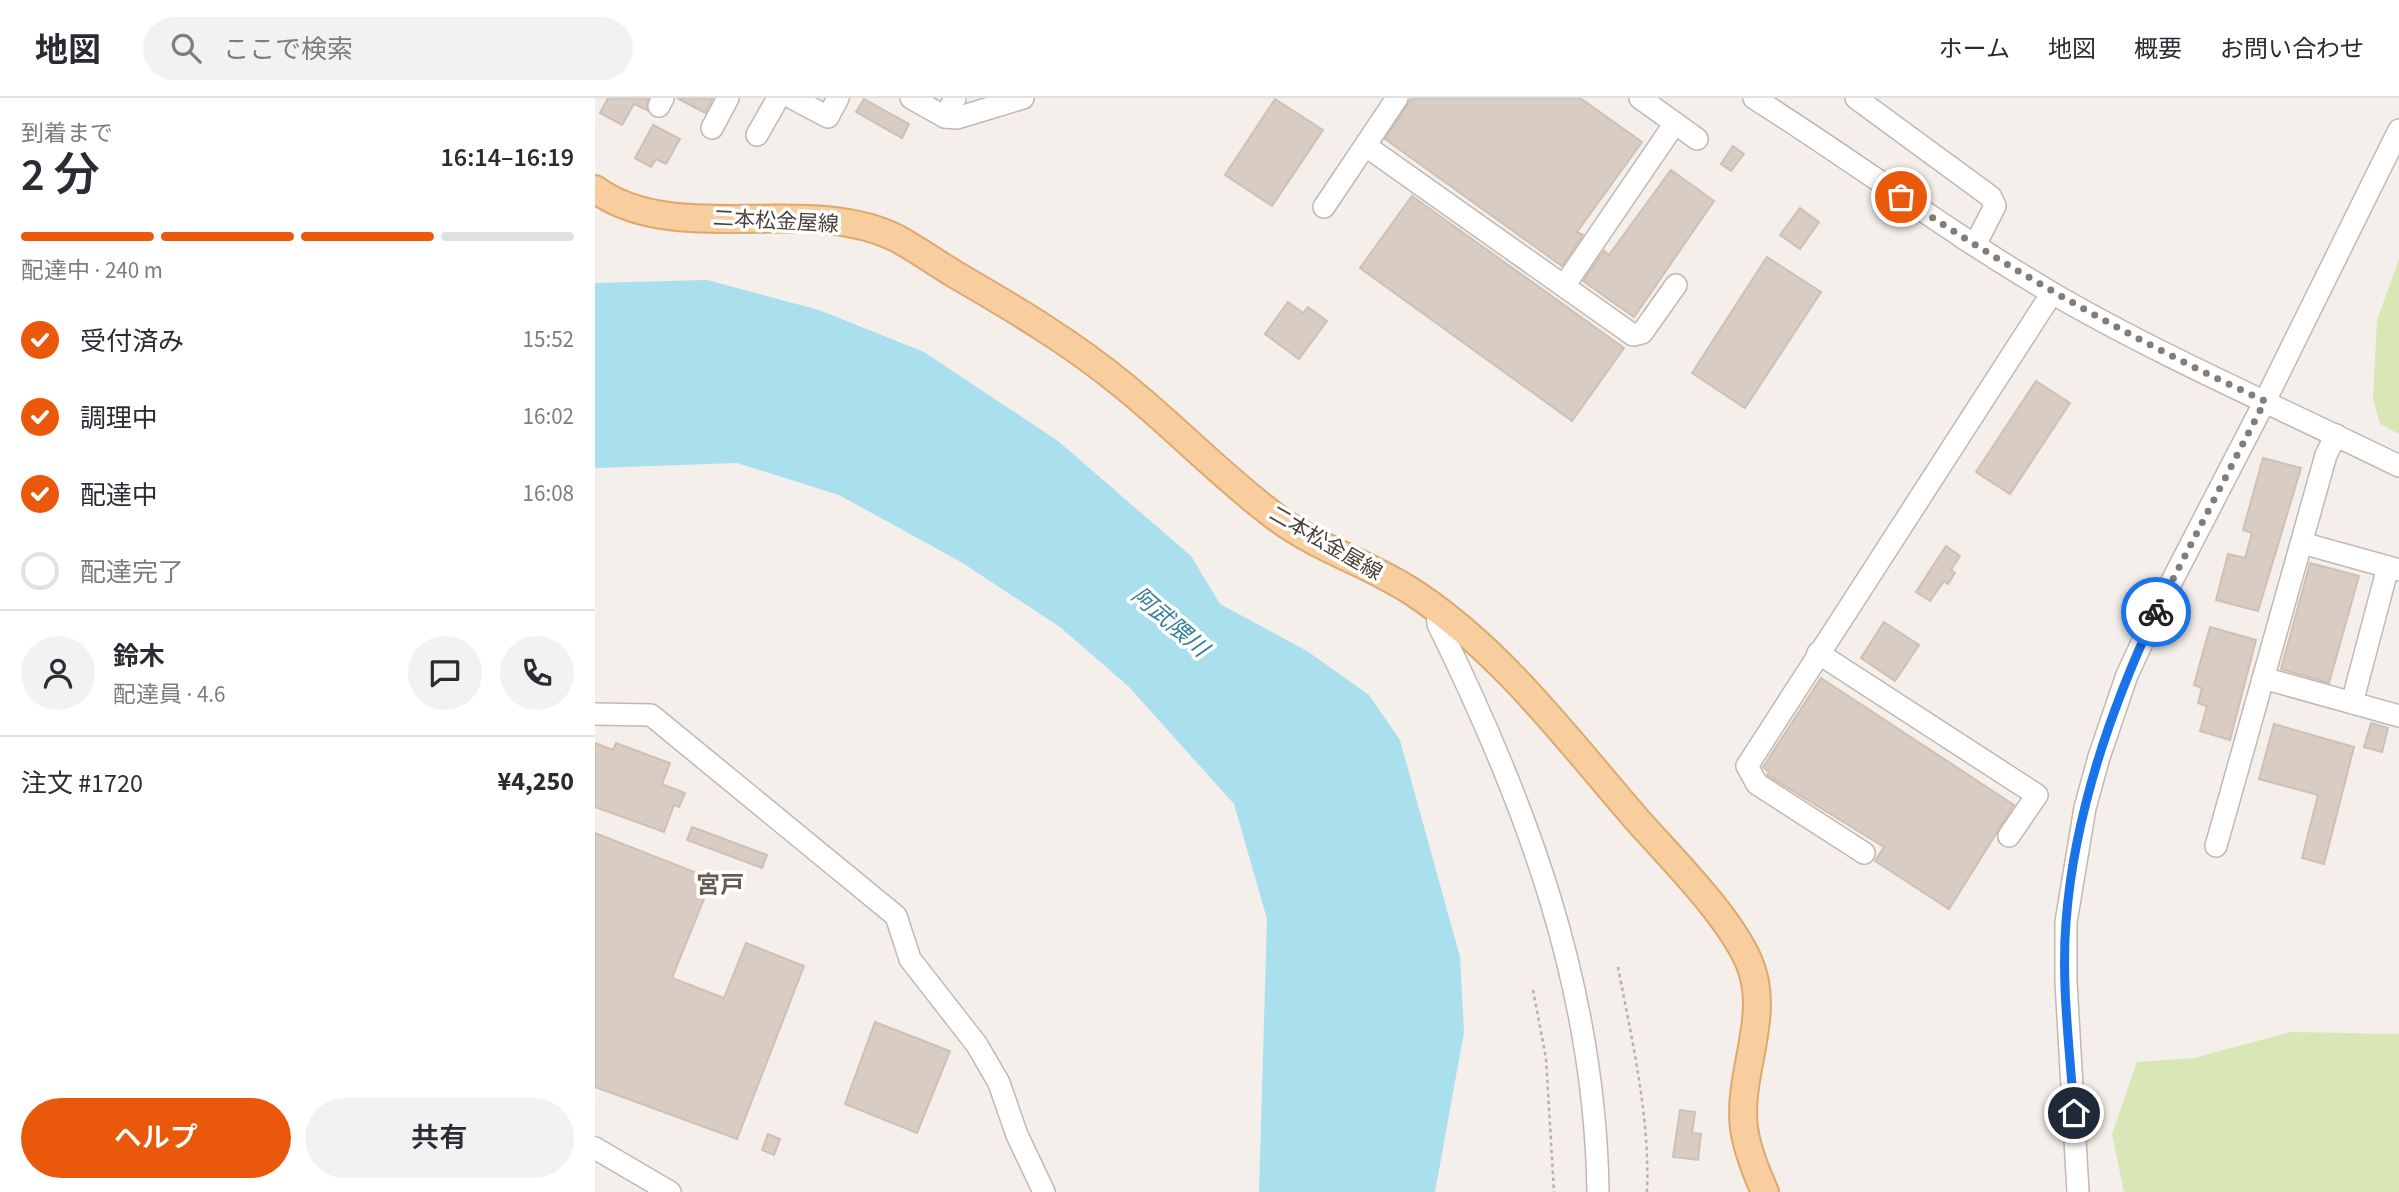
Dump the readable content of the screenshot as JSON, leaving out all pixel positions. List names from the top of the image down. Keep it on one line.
{"streets":{"main road":["二本松金屋線"]},"districts":["宮戸"],"water":["阿武隈川"],"page":{"header":"地図","search":"ここで検索","nav":["ホーム","地図","概要","お問い合わせ"],"heading":["2 分","到着まで","16:14–16:19"],"panel":["鈴木","配達員 · 4.6","注文 #1720","¥4,250"],"bar":"配達中 · 240 m","list":[["受付済み","15:52"],["調理中","16:02"],["配達中","16:08"],"配達完了"],"buttons":["ヘルプ","共有"]}}
